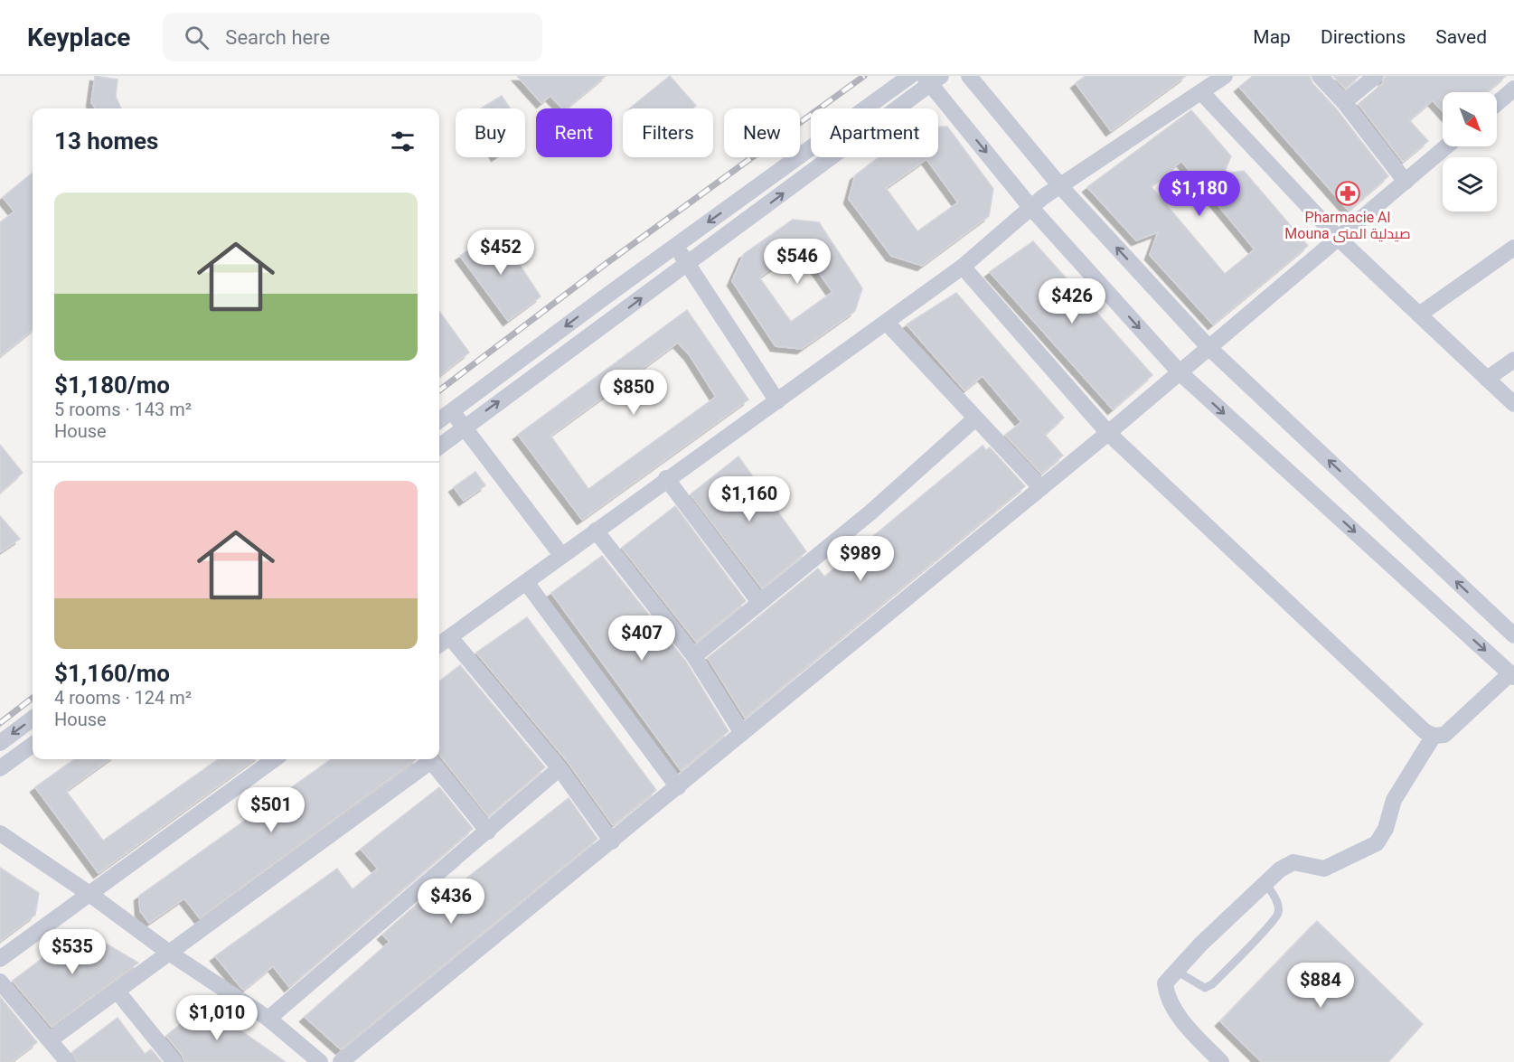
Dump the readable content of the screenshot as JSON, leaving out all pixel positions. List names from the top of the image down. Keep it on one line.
{"places":{"pharmacy":["Pharmacie Al Mouna صيدلية المنى"]},"north":"bottom right","page":{"header":"Keyplace","search":"Search here","nav":["Map","Directions","Saved"],"chip":["Buy","Rent","Filters","New","Apartment"],"heading":"13 homes","price":["$1,180","$452","$546","$426","$850","$1,160","$989","$407","$501","$436","$535","$884","$1,010"],"list":[{"name":"$1,180/mo","note":"5 rooms · 143 m² · House"},{"name":"$1,160/mo","note":"4 rooms · 124 m² · House"}]}}
